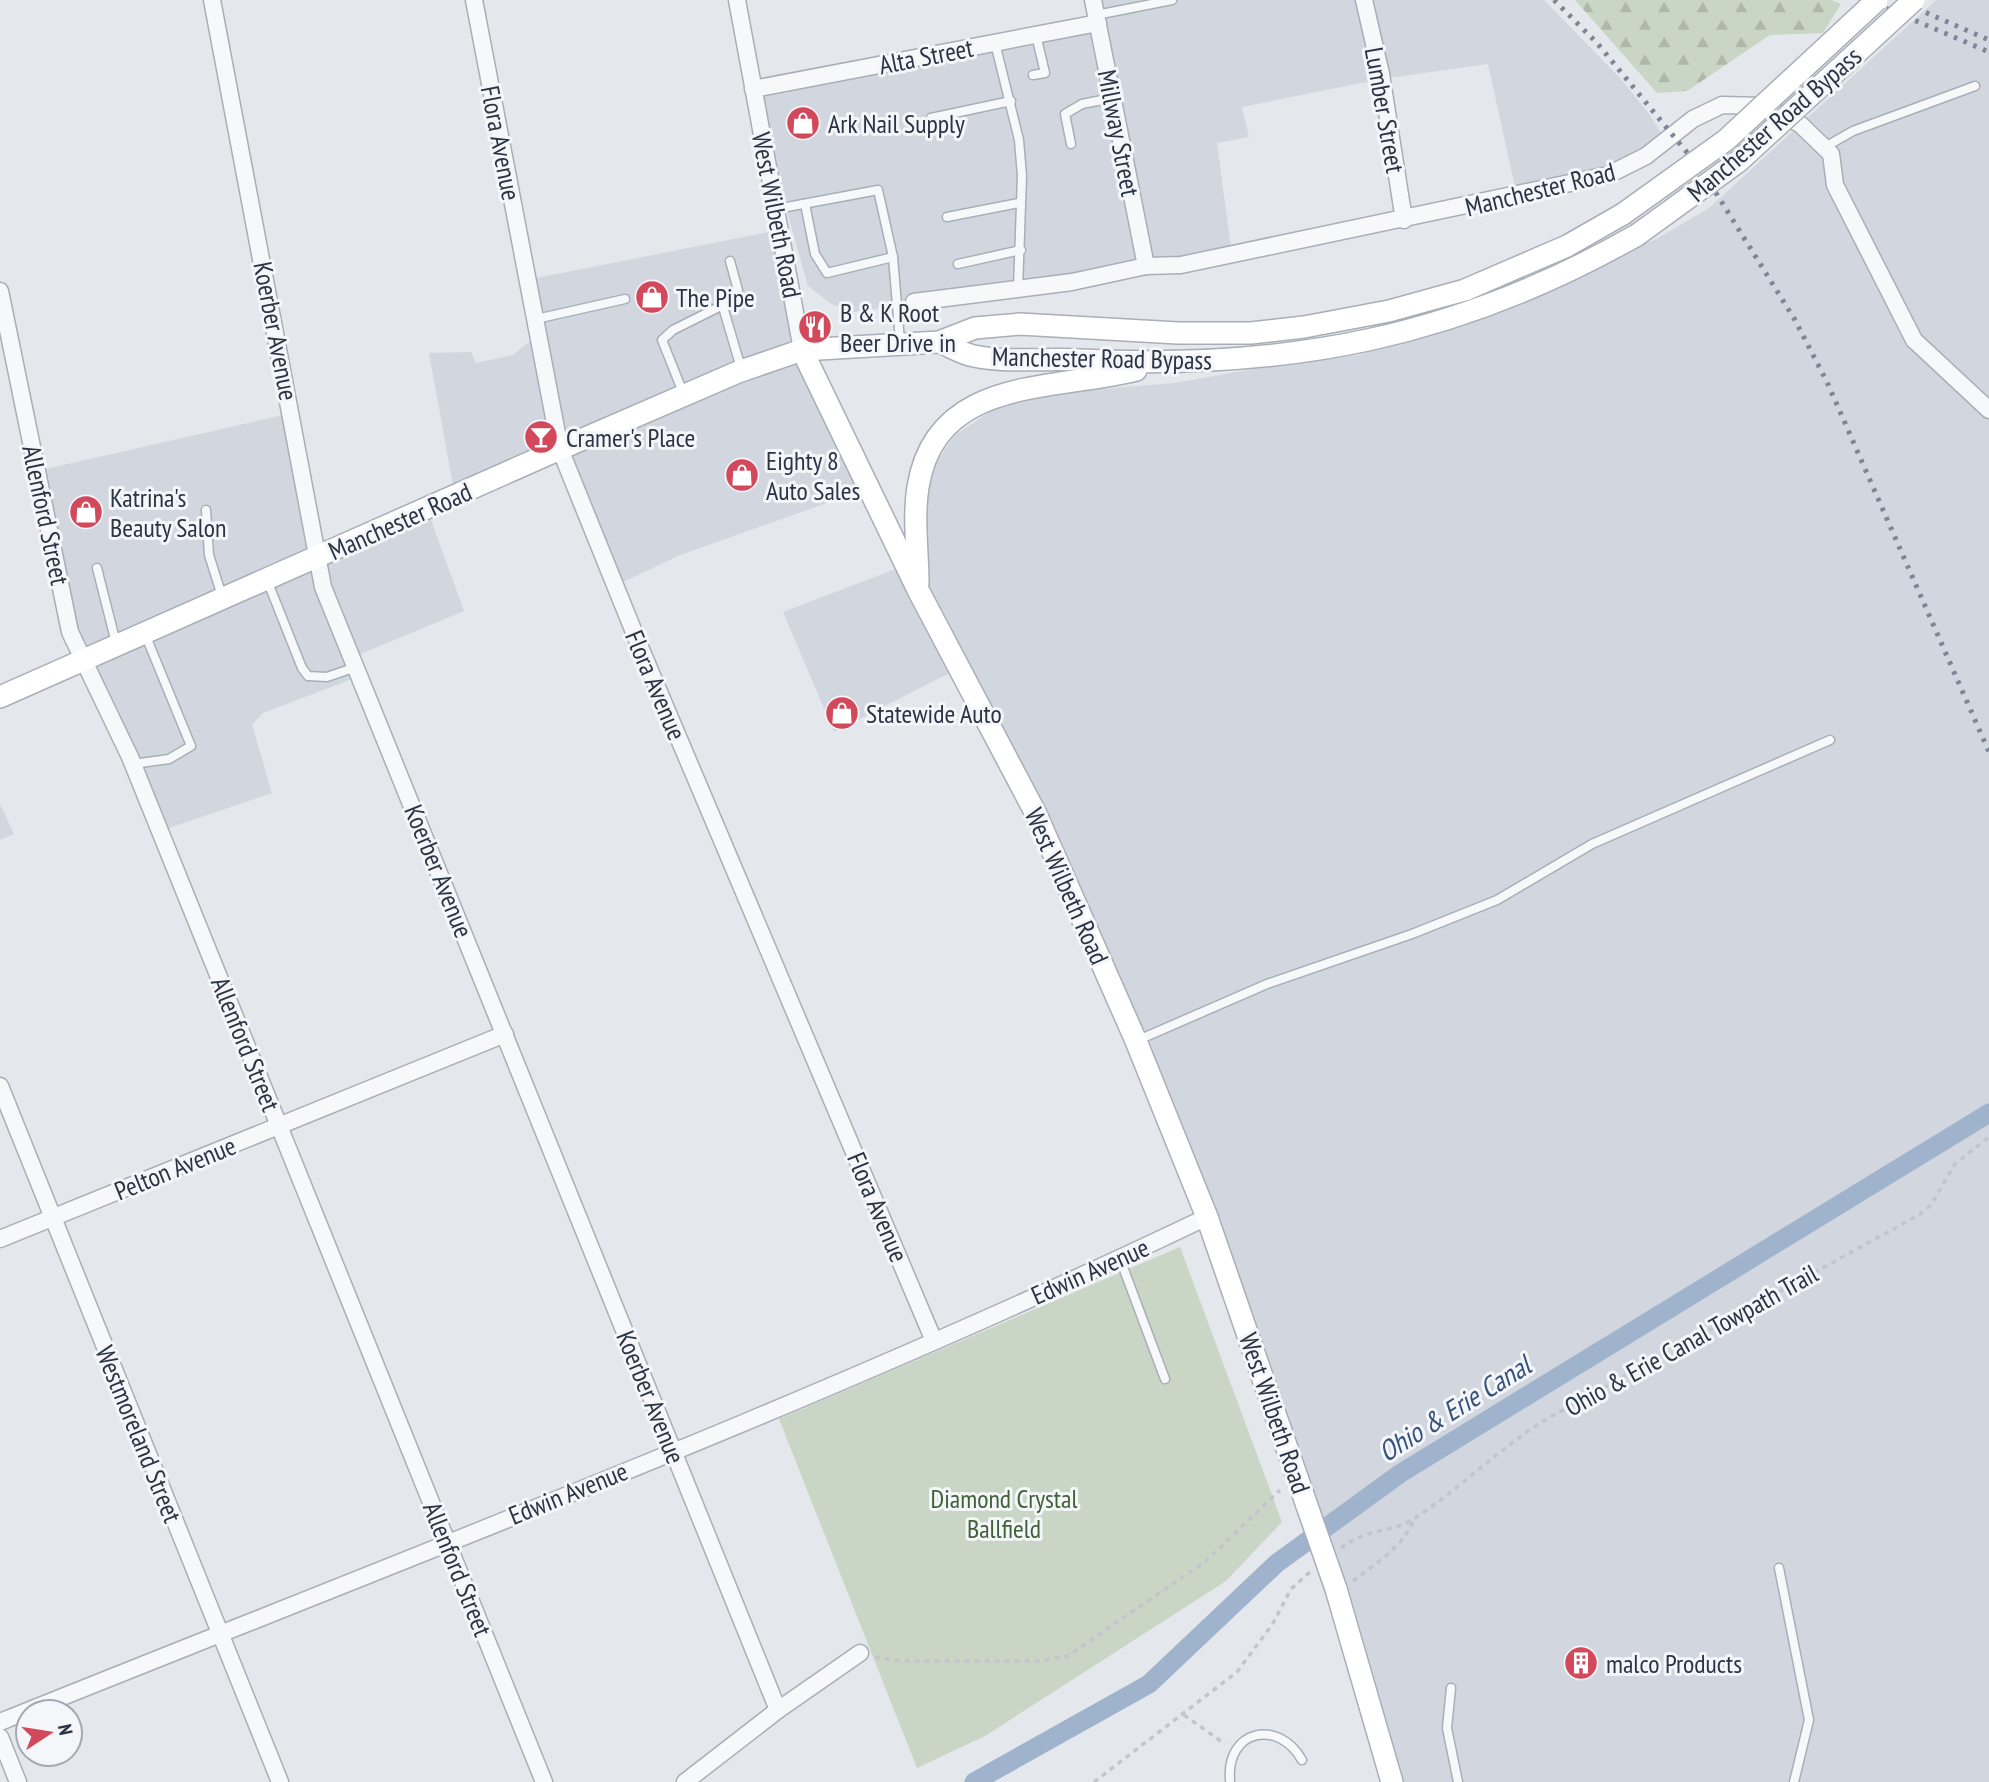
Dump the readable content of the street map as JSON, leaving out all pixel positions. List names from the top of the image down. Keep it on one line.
{"streets":{"main road":["Manchester Road Bypass","Manchester Road","West Wilbeth Road"],"street":["Alta Street","Lumber Street","Millway Street","Flora Avenue","Koerber Avenue","Allenford Street","Pelton Avenue","Edwin Avenue","Westmoreland Street"],"path":["Ohio & Erie Canal Towpath Trail"]},"crossings":[["Alta Street","Millway Street"],["Alta Street","West Wilbeth Road"],["Lumber Street","Manchester Road"],["Manchester Road Bypass","Manchester Road"],["Manchester Road Bypass","West Wilbeth Road"],["Millway Street","Manchester Road"],["Flora Avenue","Manchester Road"],["Flora Avenue","Edwin Avenue"],["Manchester Road","West Wilbeth Road"],["Manchester Road","Koerber Avenue"],["Manchester Road","Allenford Street"],["West Wilbeth Road","Edwin Avenue"],["Koerber Avenue","Pelton Avenue"],["Koerber Avenue","Edwin Avenue"],["Allenford Street","Pelton Avenue"],["Allenford Street","Edwin Avenue"],["Pelton Avenue","Westmoreland Street"],["Edwin Avenue","Westmoreland Street"]],"water":["Ohio & Erie Canal"],"parks":["Diamond Crystal Ballfield"],"places":{"shop":["Ark Nail Supply","The Pipe","Eighty 8 Auto Sales","Katrina's Beauty Salon","Statewide Auto"],"restaurant":["B & K Root Beer Drive in"],"bar":["Cramer's Place"],"building":["malco Products"]},"north":"right"}
